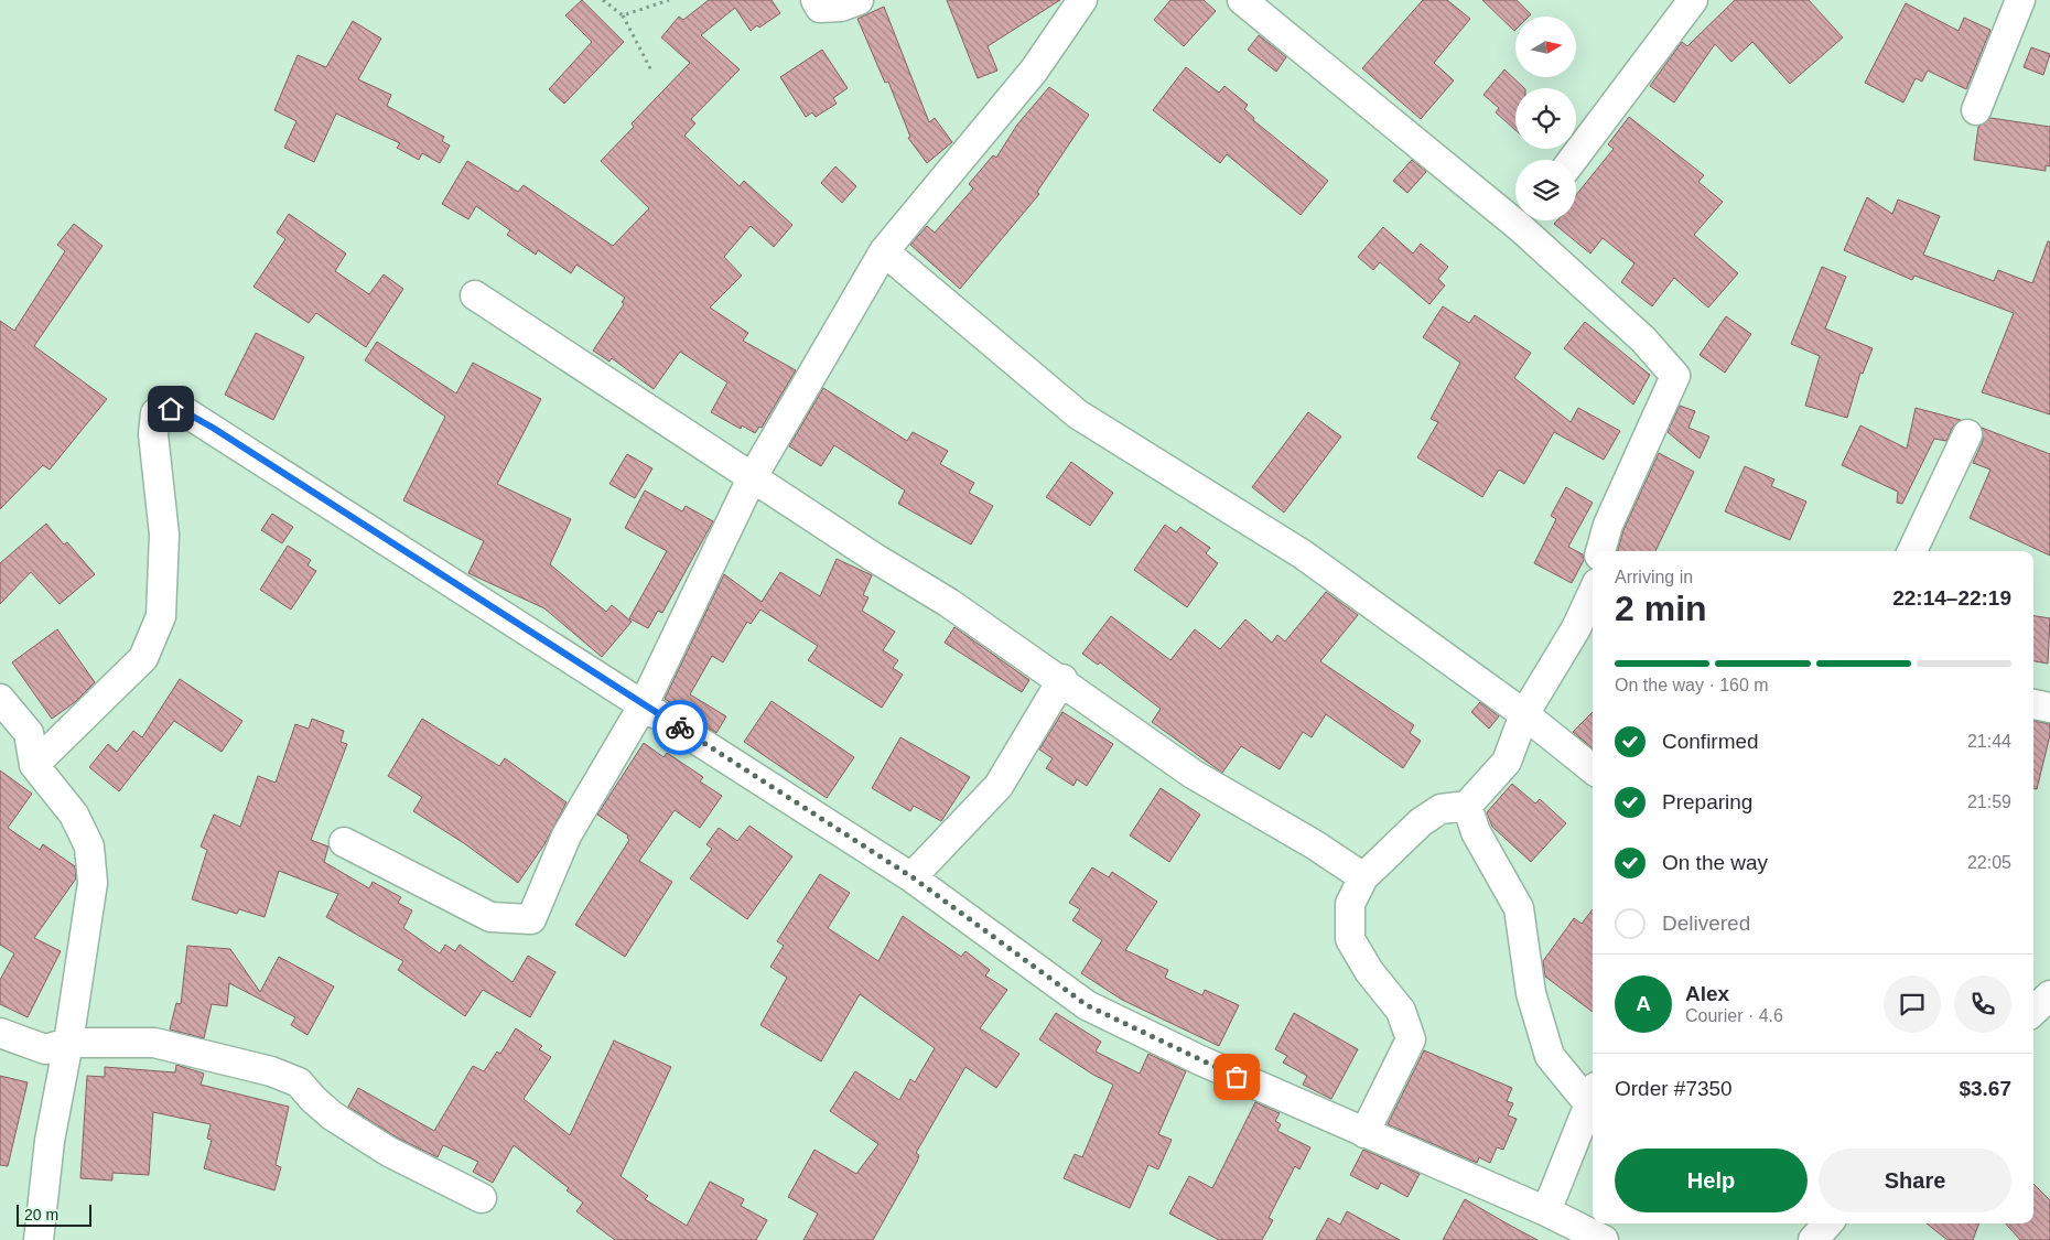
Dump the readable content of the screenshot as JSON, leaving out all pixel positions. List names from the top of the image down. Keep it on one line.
{"scale_bar":"20 m","north":"right","page":{"heading":["2 min","Arriving in","22:14–22:19"],"panel":["Alex","Courier · 4.6","Order #7350","$3.67"],"bar":"On the way · 160 m","list":[["Confirmed","21:44"],["Preparing","21:59"],["On the way","22:05"],"Delivered"],"round":"A","buttons":["Help","Share"],"scale":"20 m"}}
